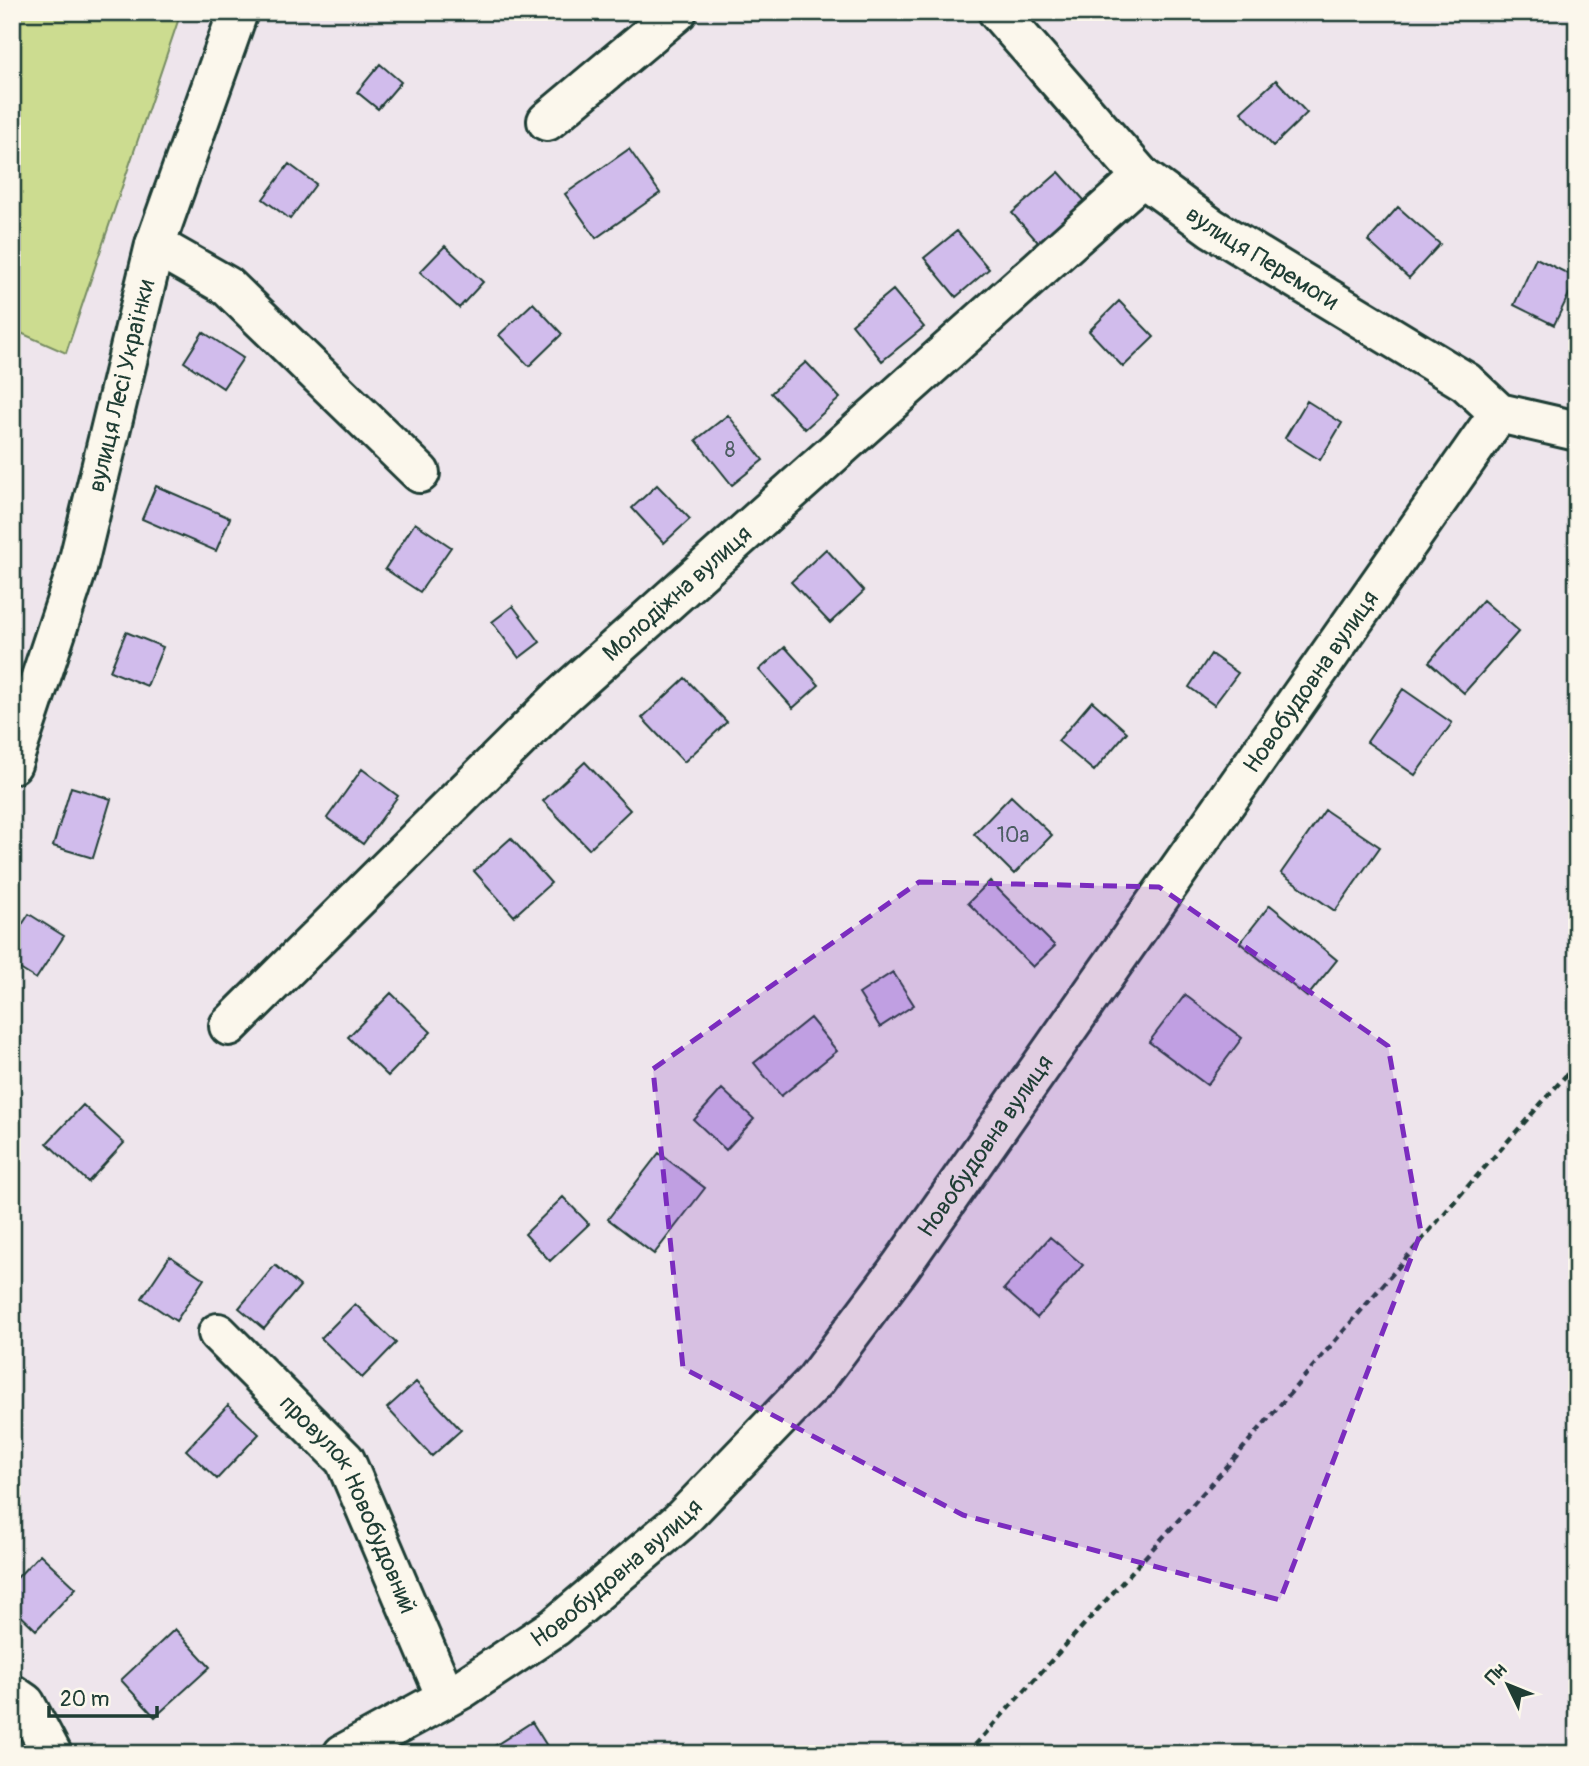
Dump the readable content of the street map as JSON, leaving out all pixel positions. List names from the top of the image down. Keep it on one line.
{"streets":{"street":["вулиця Перемоги","вулиця Лесі Українки","Молодіжна вулиця","Новобудовна вулиця","провулок Новобудовний"]},"crossings":[["вулиця Перемоги","Молодіжна вулиця"],["вулиця Перемоги","Новобудовна вулиця"],["Новобудовна вулиця","провулок Новобудовний"]],"house_numbers":["8","10а"],"scale_bar":"20 m","north":"top left"}
